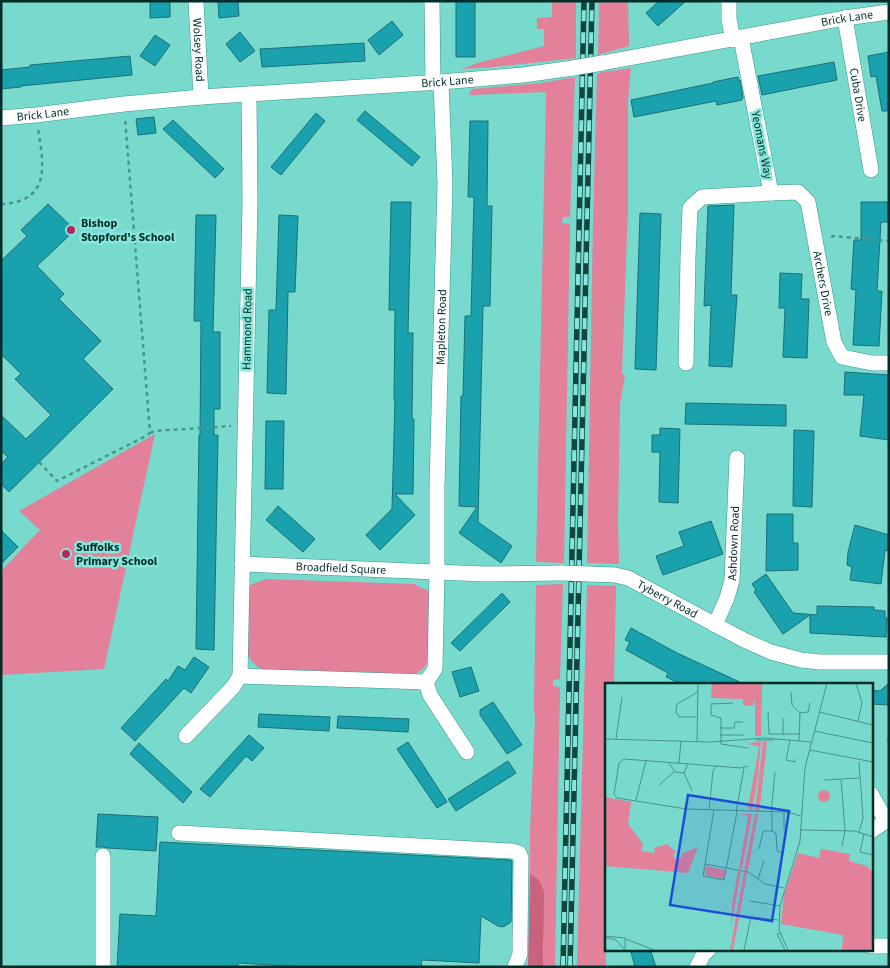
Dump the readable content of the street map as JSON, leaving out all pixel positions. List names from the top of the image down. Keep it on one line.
{"streets":{"street":["Brick Lane","Wolsey Road","Cuba Drive","Yeomans Way","Archers Drive","Mapleton Road","Hammond Road","Ashdown Road","Broadfield Square","Tyberry Road"]},"crossings":[["Brick Lane","Wolsey Road"],["Brick Lane","Cuba Drive"],["Brick Lane","Yeomans Way"],["Brick Lane","Mapleton Road"],["Brick Lane","Hammond Road"],["Yeomans Way","Archers Drive"],["Mapleton Road","Broadfield Square"],["Mapleton Road","Tyberry Road"],["Hammond Road","Broadfield Square"],["Ashdown Road","Tyberry Road"],["Broadfield Square","Tyberry Road"]],"places":["Bishop Stopford's School","Suffolks Primary School"]}
